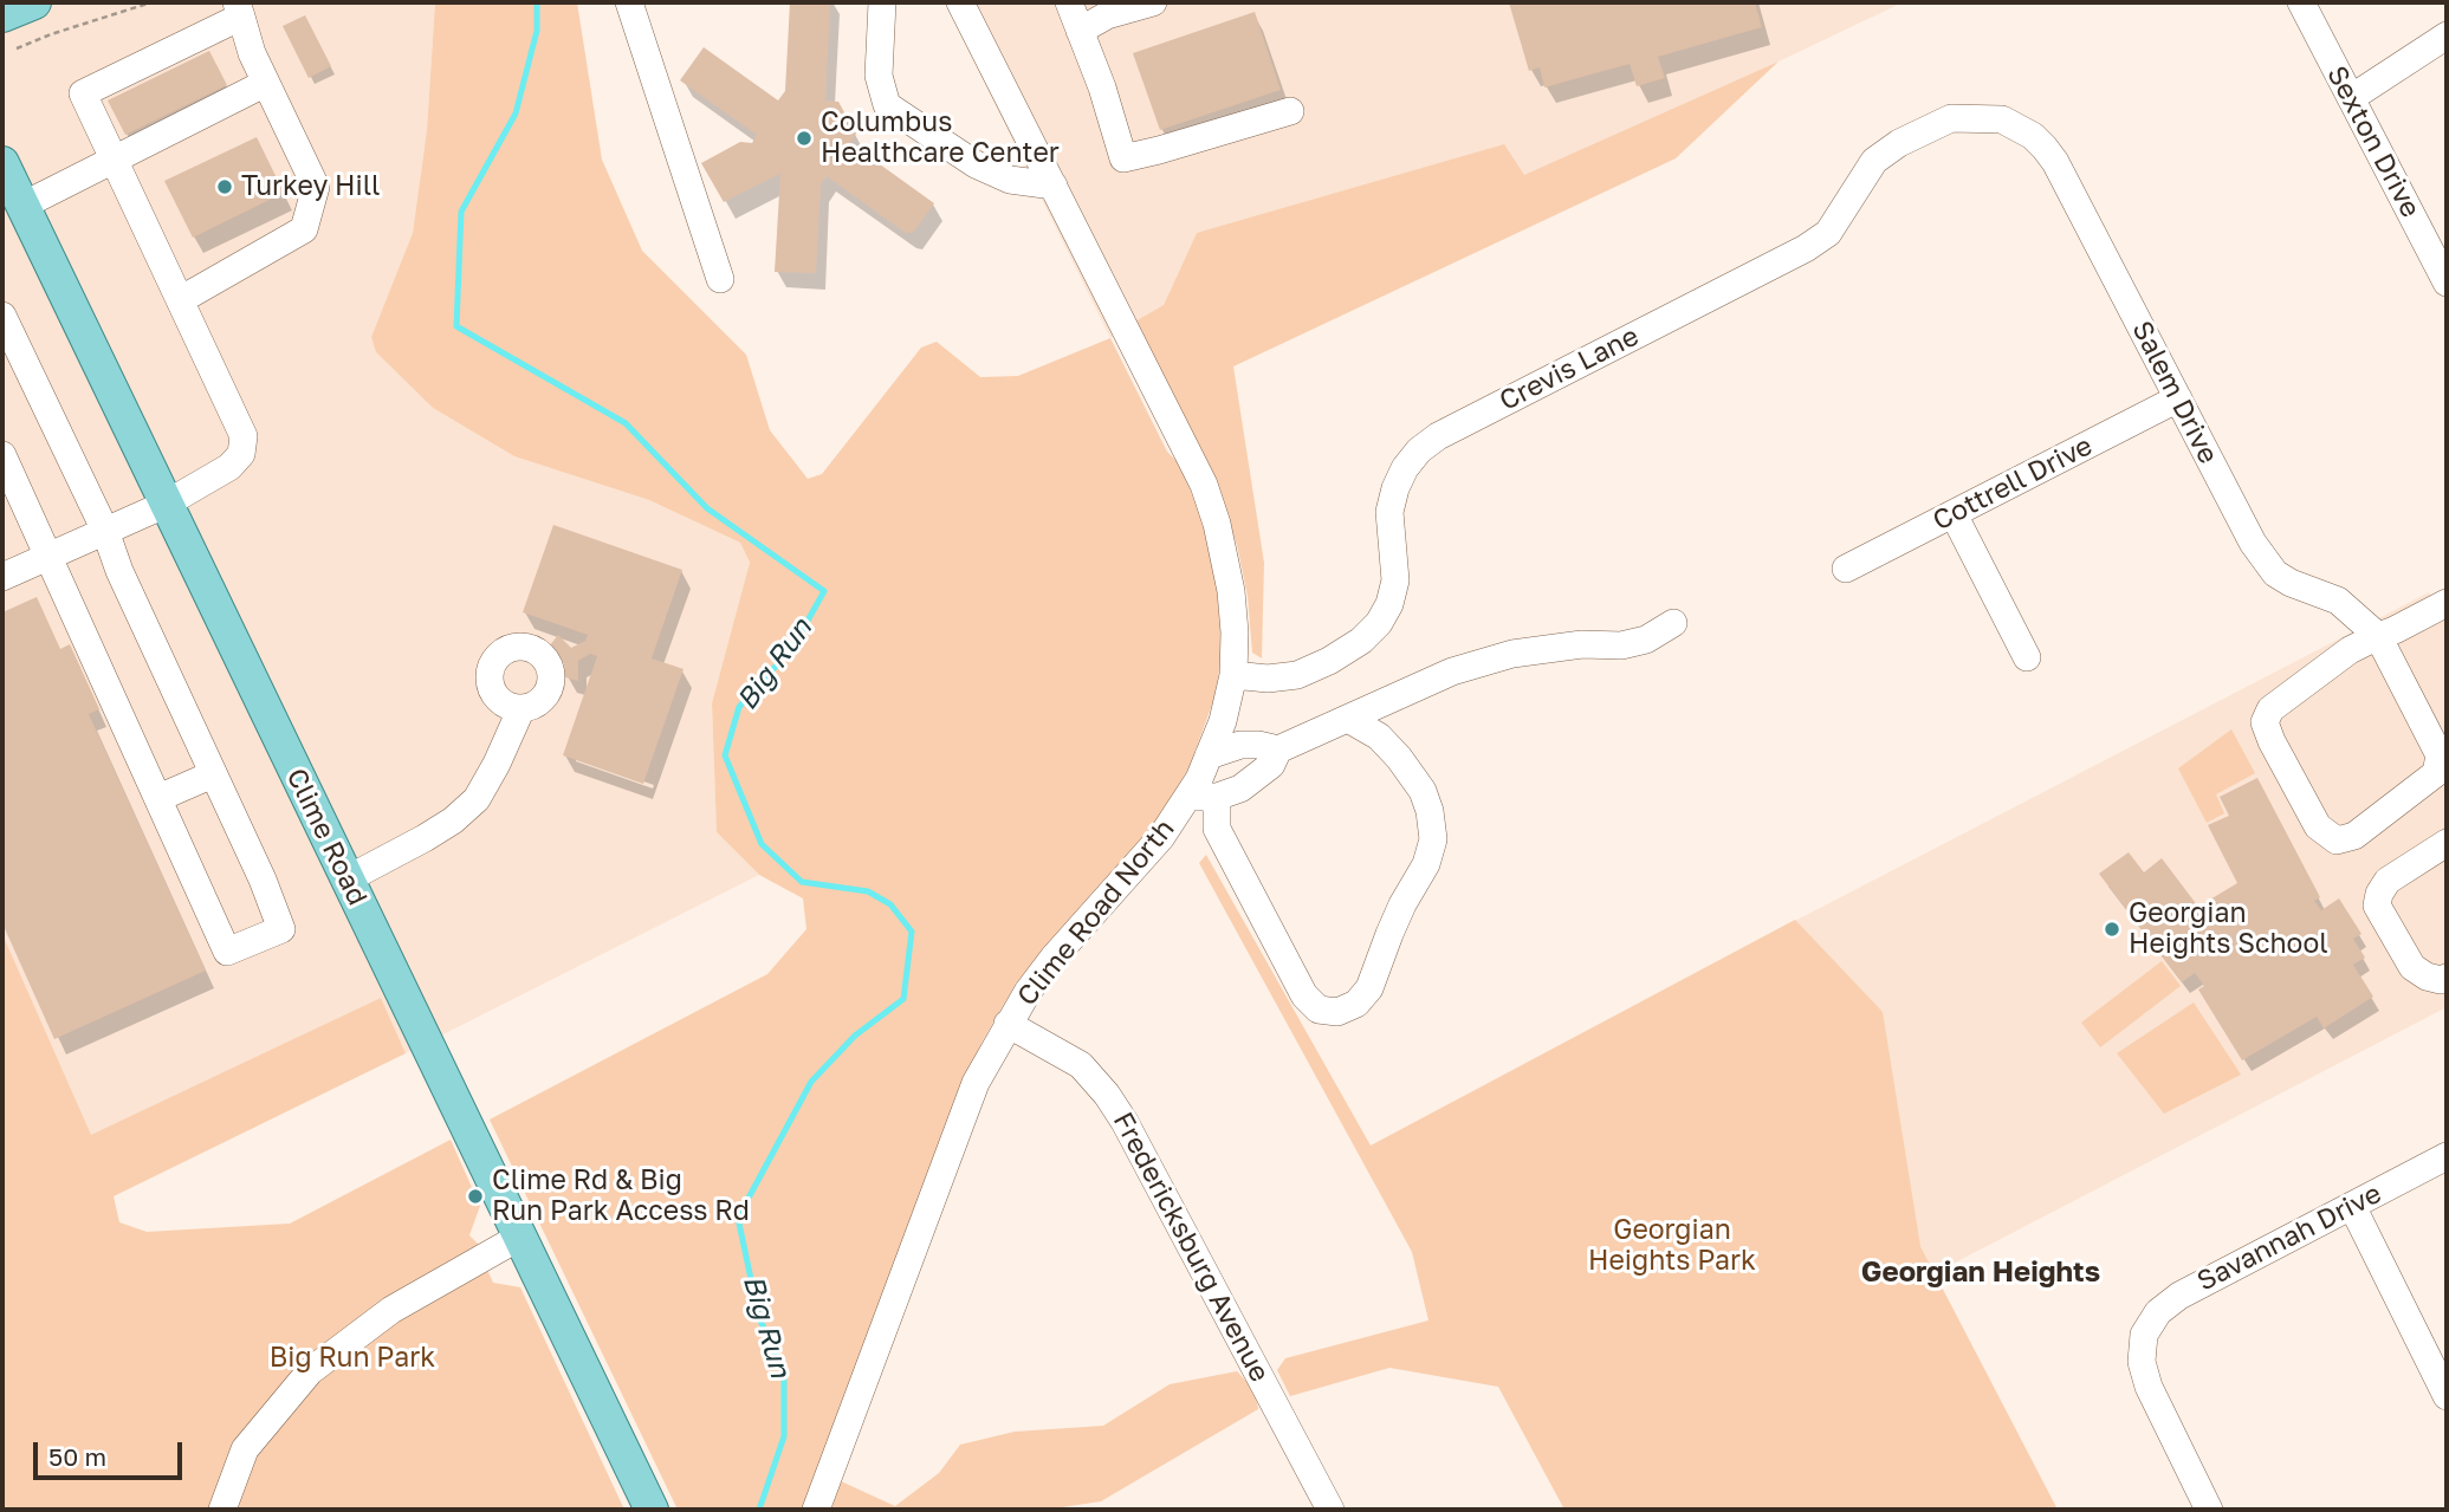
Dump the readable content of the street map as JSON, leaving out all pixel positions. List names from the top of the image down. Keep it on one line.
{"streets":{"main road":["Clime Road"],"street":["Sexton Drive","Crevis Lane","Salem Drive","Cottrell Drive","Clime Road North","Savannah Drive","Fredericksburg Avenue"]},"crossings":[["Crevis Lane","Salem Drive"],["Crevis Lane","Clime Road North"],["Salem Drive","Cottrell Drive"],["Clime Road North","Fredericksburg Avenue"]],"districts":["Georgian Heights"],"water":["Big Run"],"parks":["Georgian Heights Park","Big Run Park"],"places":["Columbus Healthcare Center","Turkey Hill","Georgian Heights School","Clime Rd & Big Run Park Access Rd"],"scale_bar":"50 m"}
